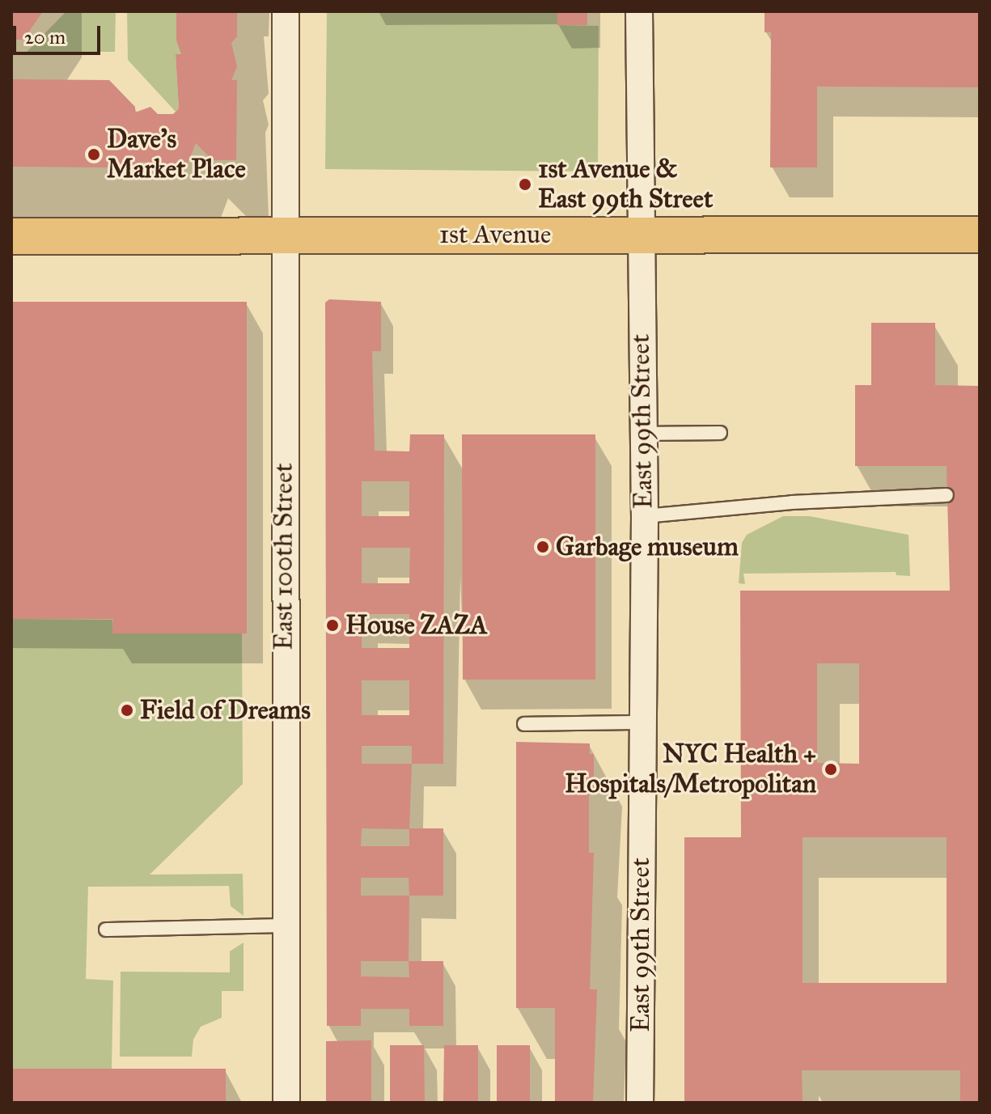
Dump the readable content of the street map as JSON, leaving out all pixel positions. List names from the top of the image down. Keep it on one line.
{"streets":{"main road":["1st Avenue"],"street":["East 99th Street","East 100th Street"]},"crossings":[["1st Avenue","East 99th Street"],["1st Avenue","East 100th Street"]],"places":["Dave's Market Place","1st Avenue & East 99th Street","Garbage museum","House ZAZA","Field of Dreams","NYC Health + Hospitals/Metropolitan"],"scale_bar":"20 m"}
